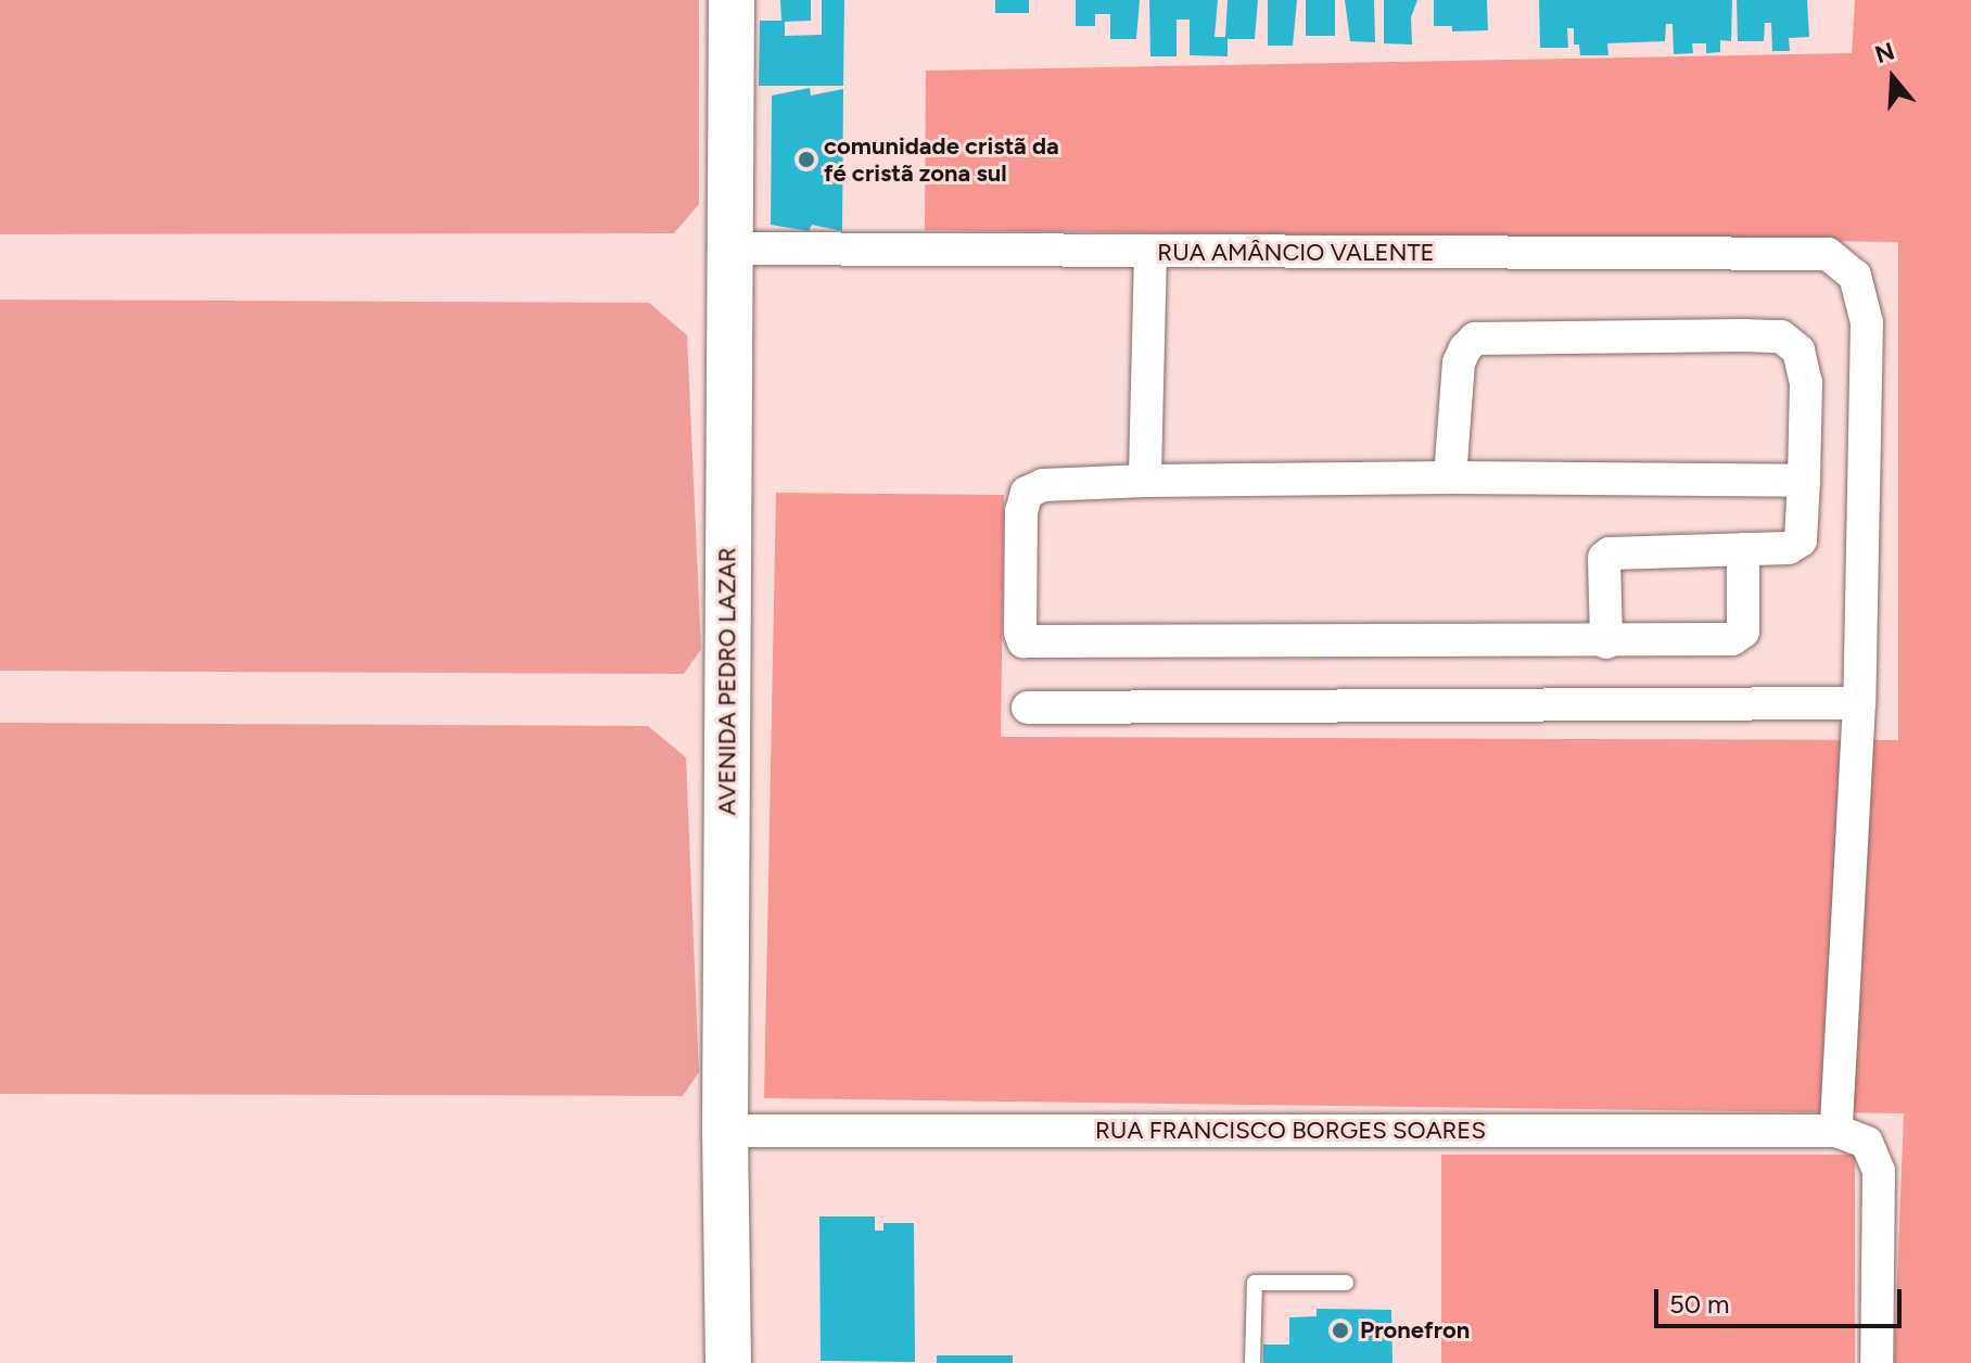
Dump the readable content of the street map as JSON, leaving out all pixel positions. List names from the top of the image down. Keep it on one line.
{"streets":{"main road":["AVENIDA PEDRO LAZAR"],"street":["RUA AMÂNCIO VALENTE","RUA FRANCISCO BORGES SOARES"]},"crossings":[["RUA AMÂNCIO VALENTE","AVENIDA PEDRO LAZAR"],["AVENIDA PEDRO LAZAR","RUA FRANCISCO BORGES SOARES"]],"places":["comunidade cristã da fé cristã zona sul","Pronefron"],"scale_bar":"50 m","north":"top"}
